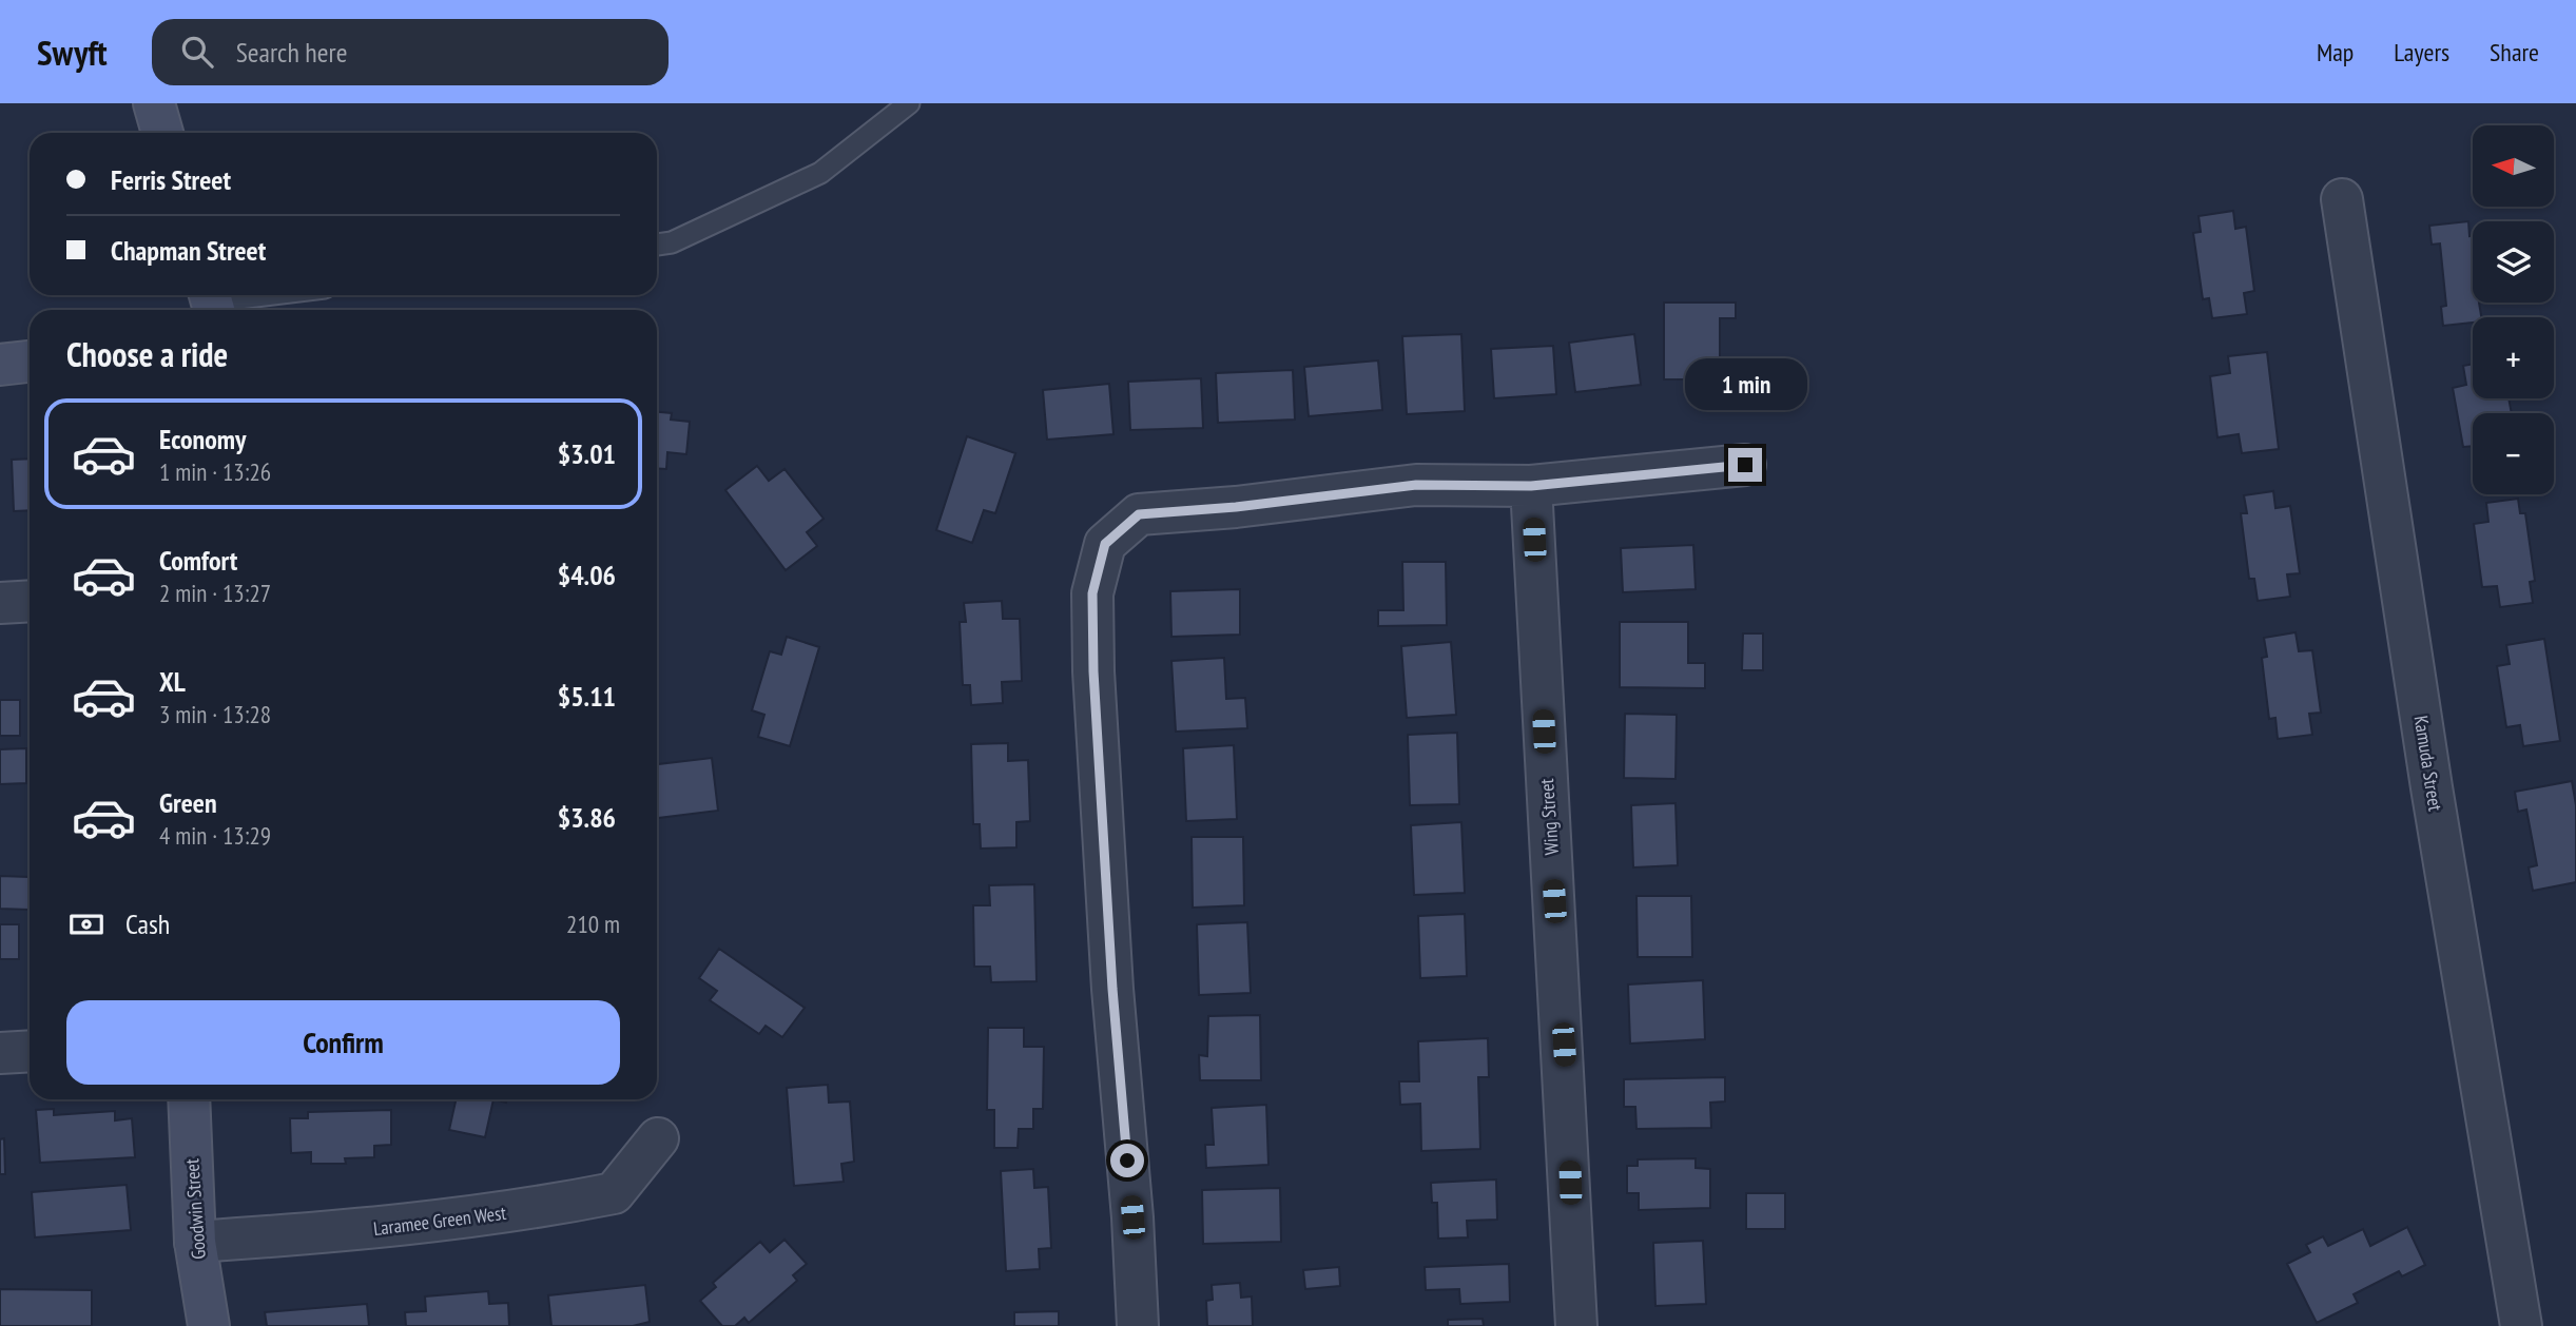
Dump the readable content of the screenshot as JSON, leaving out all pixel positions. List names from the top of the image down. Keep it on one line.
{"streets":{"main road":["Goodwin Street"],"street":["Kamuda Street","Wing Street","Laramee Green West"]},"crossings":[["Goodwin Street","Laramee Green West"]],"north":"left","page":{"header":"Swyft","search":"Search here","nav":["Map","Layers","Share"],"map_buttons":["+","−"],"banner":["Ferris Street","Chapman Street"],"heading":"Choose a ride","bubble":"1 min","list":[{"name":"Economy","note":"1 min · 13:26","value":"$3.01"},{"name":"Comfort","note":"2 min · 13:27","value":"$4.06"},{"name":"XL","note":"3 min · 13:28","value":"$5.11"},{"name":"Green","note":"4 min · 13:29","value":"$3.86"}],"pay":["Cash","210 m"],"buttons":"Confirm"}}
